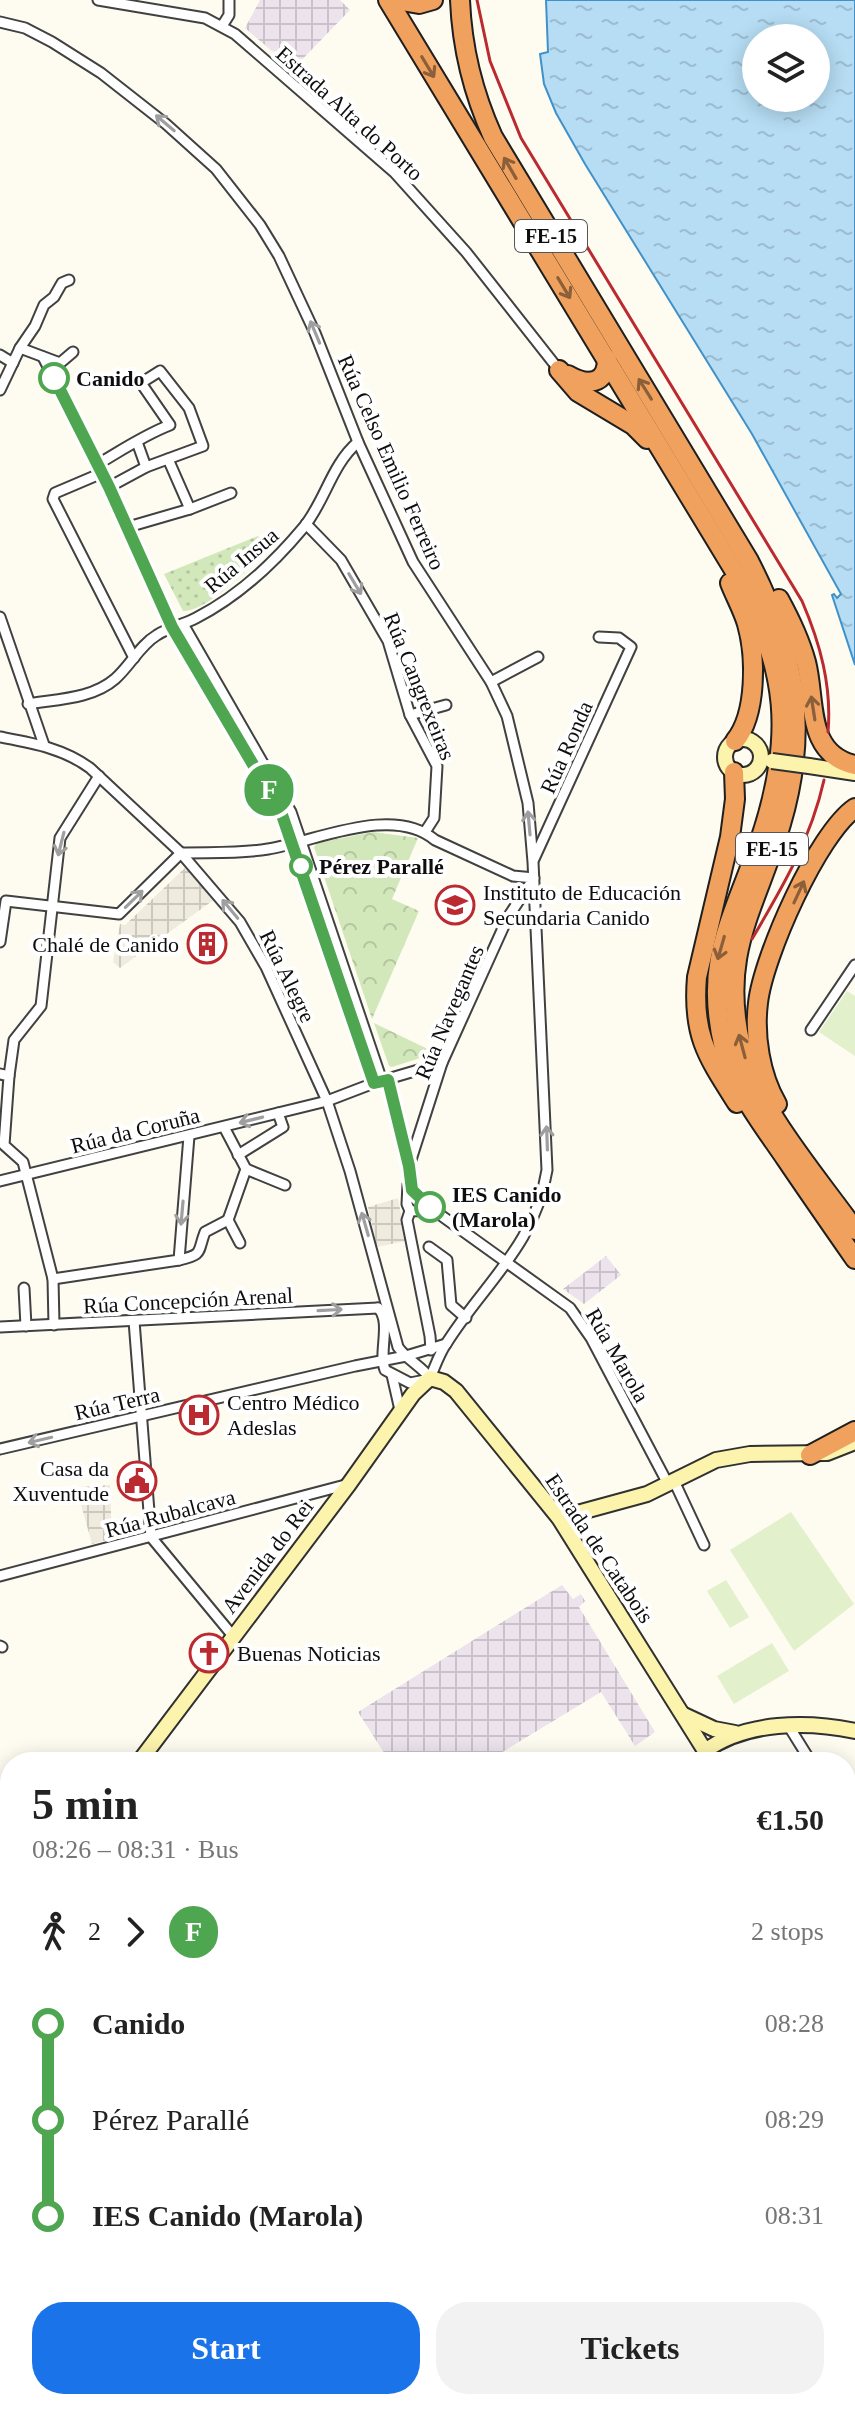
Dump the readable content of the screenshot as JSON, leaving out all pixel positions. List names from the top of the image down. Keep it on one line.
{"streets":{"highway":["FE-15"],"main road":["Estrada de Catabois","Avenida do Rei"],"street":["Estrada Alta do Porto","Rúa Celso Emilio Ferreiro","Rúa Insua","Rúa Cangrexeiras","Rúa Ronda","Rúa Alegre","Rúa Navegantes","Rúa da Coruña","Rúa Concepción Arenal","Rúa Marola","Rúa Terra","Rúa Rubalcava"]},"crossings":[["Rúa Celso Emilio Ferreiro","Rúa Insua"],["Rúa Celso Emilio Ferreiro","Rúa Ronda"],["Rúa Celso Emilio Ferreiro","Rúa Navegantes"],["Rúa Celso Emilio Ferreiro","Rúa Marola"],["Rúa Celso Emilio Ferreiro","Estrada de Catabois"],["Rúa Celso Emilio Ferreiro","Avenida do Rei"],["Rúa Insua","Rúa Cangrexeiras"],["Rúa Insua","Rúa Navegantes"],["Rúa Alegre","Rúa da Coruña"],["Rúa Alegre","Rúa Terra"],["Rúa Navegantes","Rúa da Coruña"],["Rúa Navegantes","Rúa Marola"],["Rúa Rubalcava","Avenida do Rei"],["Estrada de Catabois","Avenida do Rei"]],"one_way":["Rúa Celso Emilio Ferreiro","Rúa Cangrexeiras","Rúa Alegre","Rúa Concepción Arenal"],"places":{"other":["Canido","Pérez Parallé","IES Canido (Marola)"],"school or university":["Instituto de Educación Secundaria Canido"],"building":["Chalé de Canido"],"hospital":["Centro Médico Adeslas"],"public building":["Casa da Xuventude"],"church":["Buenas Noticias"]},"lines":["bus line F"],"page":{"on_map":"F","heading":["5 min","08:26 – 08:31 · Bus","€1.50"],"legs":["2","F","2 stops"],"list":[{"name":"Canido","value":"08:28"},{"name":"Pérez Parallé","value":"08:29"},{"name":"IES Canido (Marola)","value":"08:31"}],"buttons":["Start","Tickets"]}}
